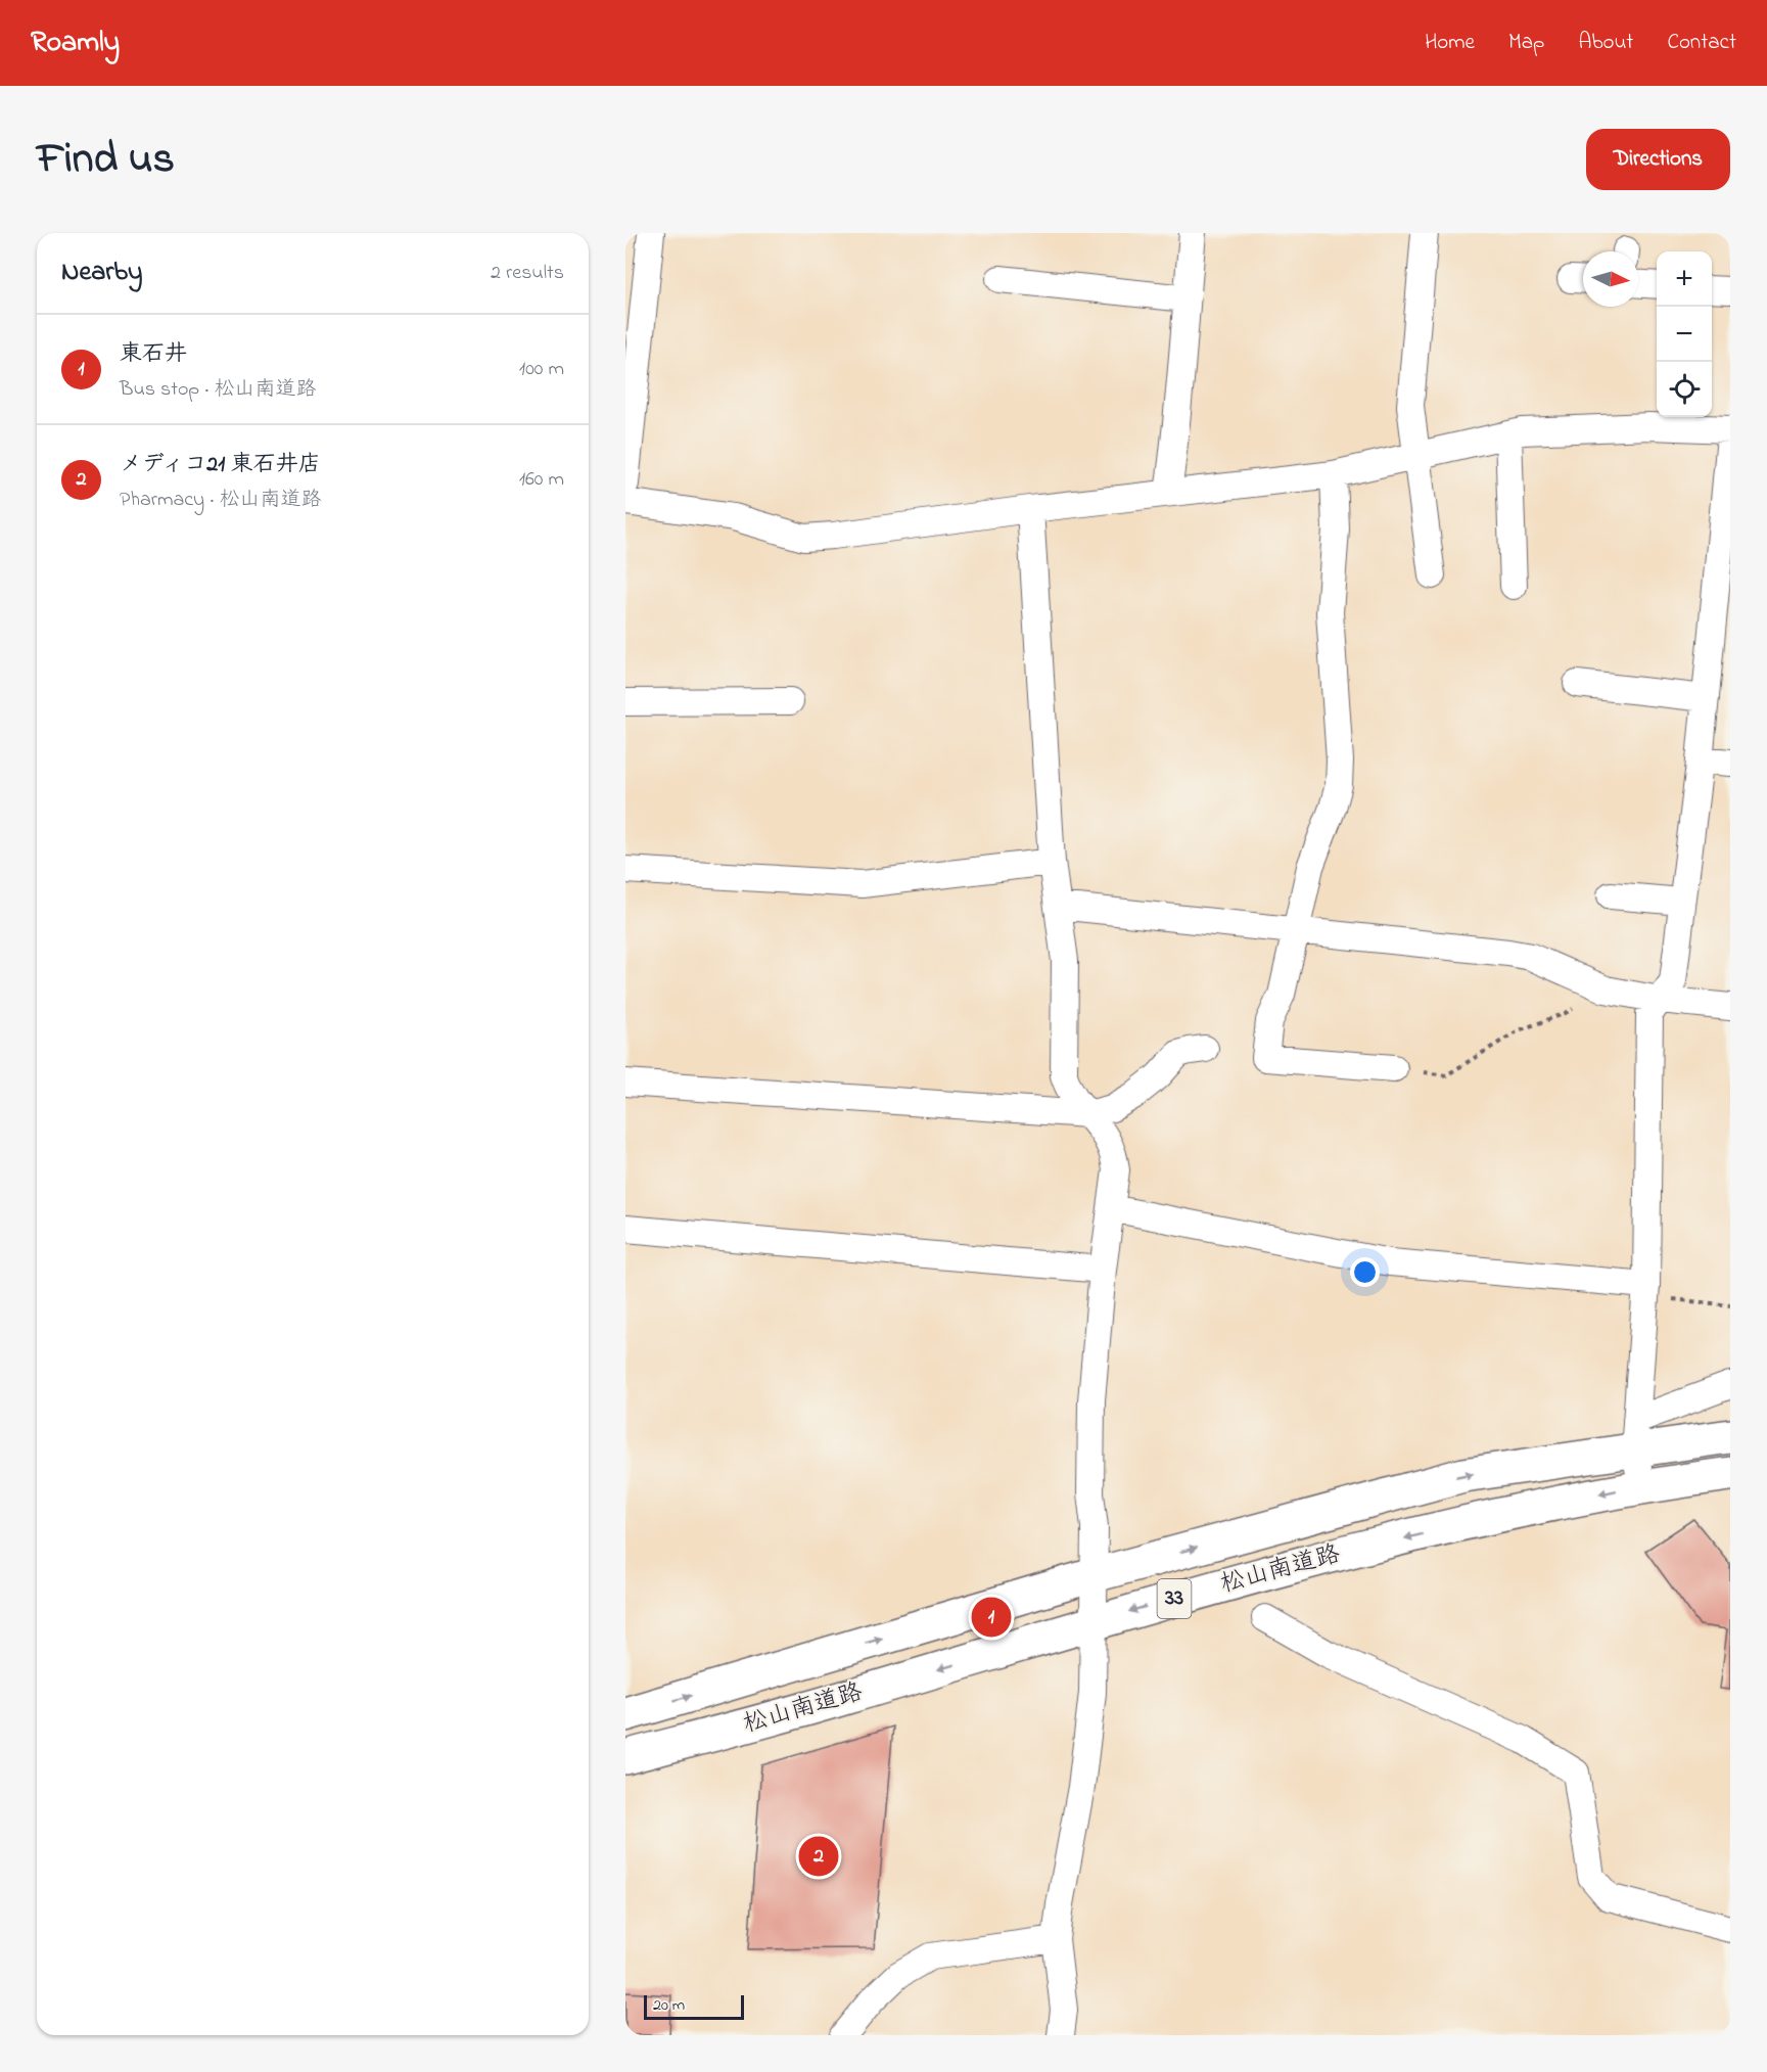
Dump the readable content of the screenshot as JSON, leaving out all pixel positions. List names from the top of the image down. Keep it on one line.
{"streets":{"highway":["松山南道路","33"]},"scale_bar":"20 m","north":"right","page":{"header":"Roamly","nav":["Home","Map","About","Contact"],"title":"Find us","buttons":"Directions","heading":["Nearby","2 results"],"map_buttons":["+","−"],"list":[{"mark":"1","name":"東石井","note":"Bus stop · 松山南道路","value":"100 m"},{"mark":"2","name":"メディコ21 東石井店","note":"Pharmacy · 松山南道路","value":"160 m"}],"pins":["1","2"],"scale":"20 m"}}
